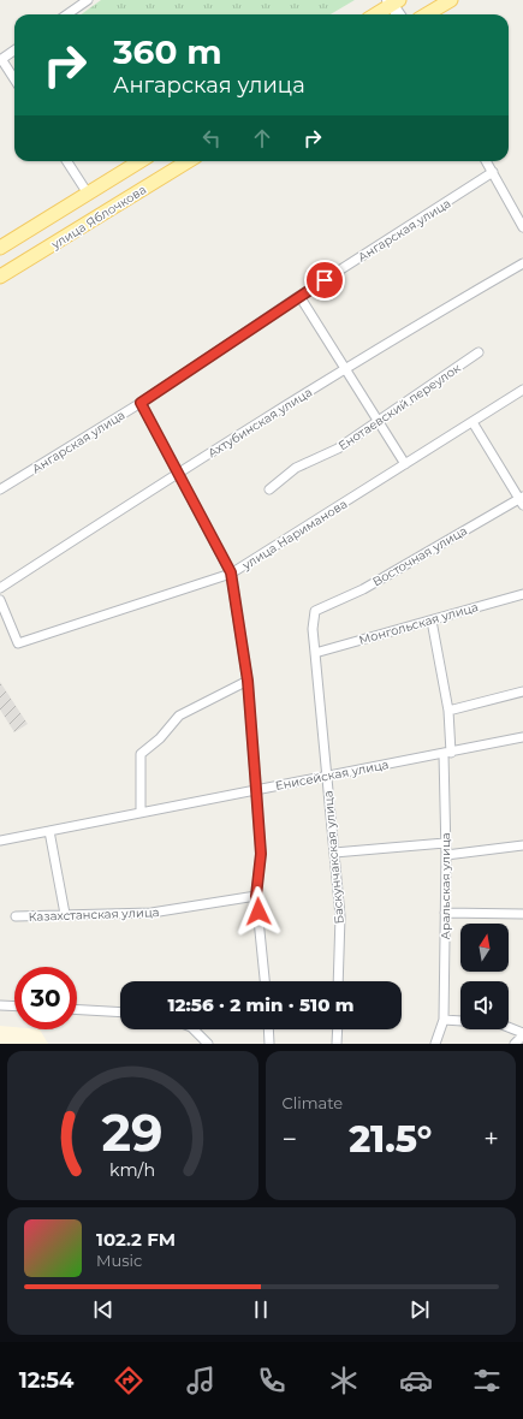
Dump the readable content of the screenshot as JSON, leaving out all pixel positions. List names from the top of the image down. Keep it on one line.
{"streets":{"main road":["улица Яблочкова"],"street":["Ангарская улица","Енотаевский переулок","Ахтубинская улица","улица Нариманова","Восточная улица","Монгольская улица","Енисейская улица","Баскунчакская улица","Аральская улица","Казахстанская улица"]},"crossings":[["Восточная улица","Баскунчакская улица"],["Монгольская улица","Баскунчакская улица"],["Монгольская улица","Аральская улица"],["Енисейская улица","Баскунчакская улица"],["Енисейская улица","Аральская улица"]],"north":"top","page":{"turn":["360 m","Ангарская улица"],"limit":"30","trip":"12:56 · 2 min · 510 m","tile":"Climate","heat":["−","21.5°","+"],"song":["102.2 FM","Music"],"tabs":"12:54","gauge":["29","km/h"]}}
